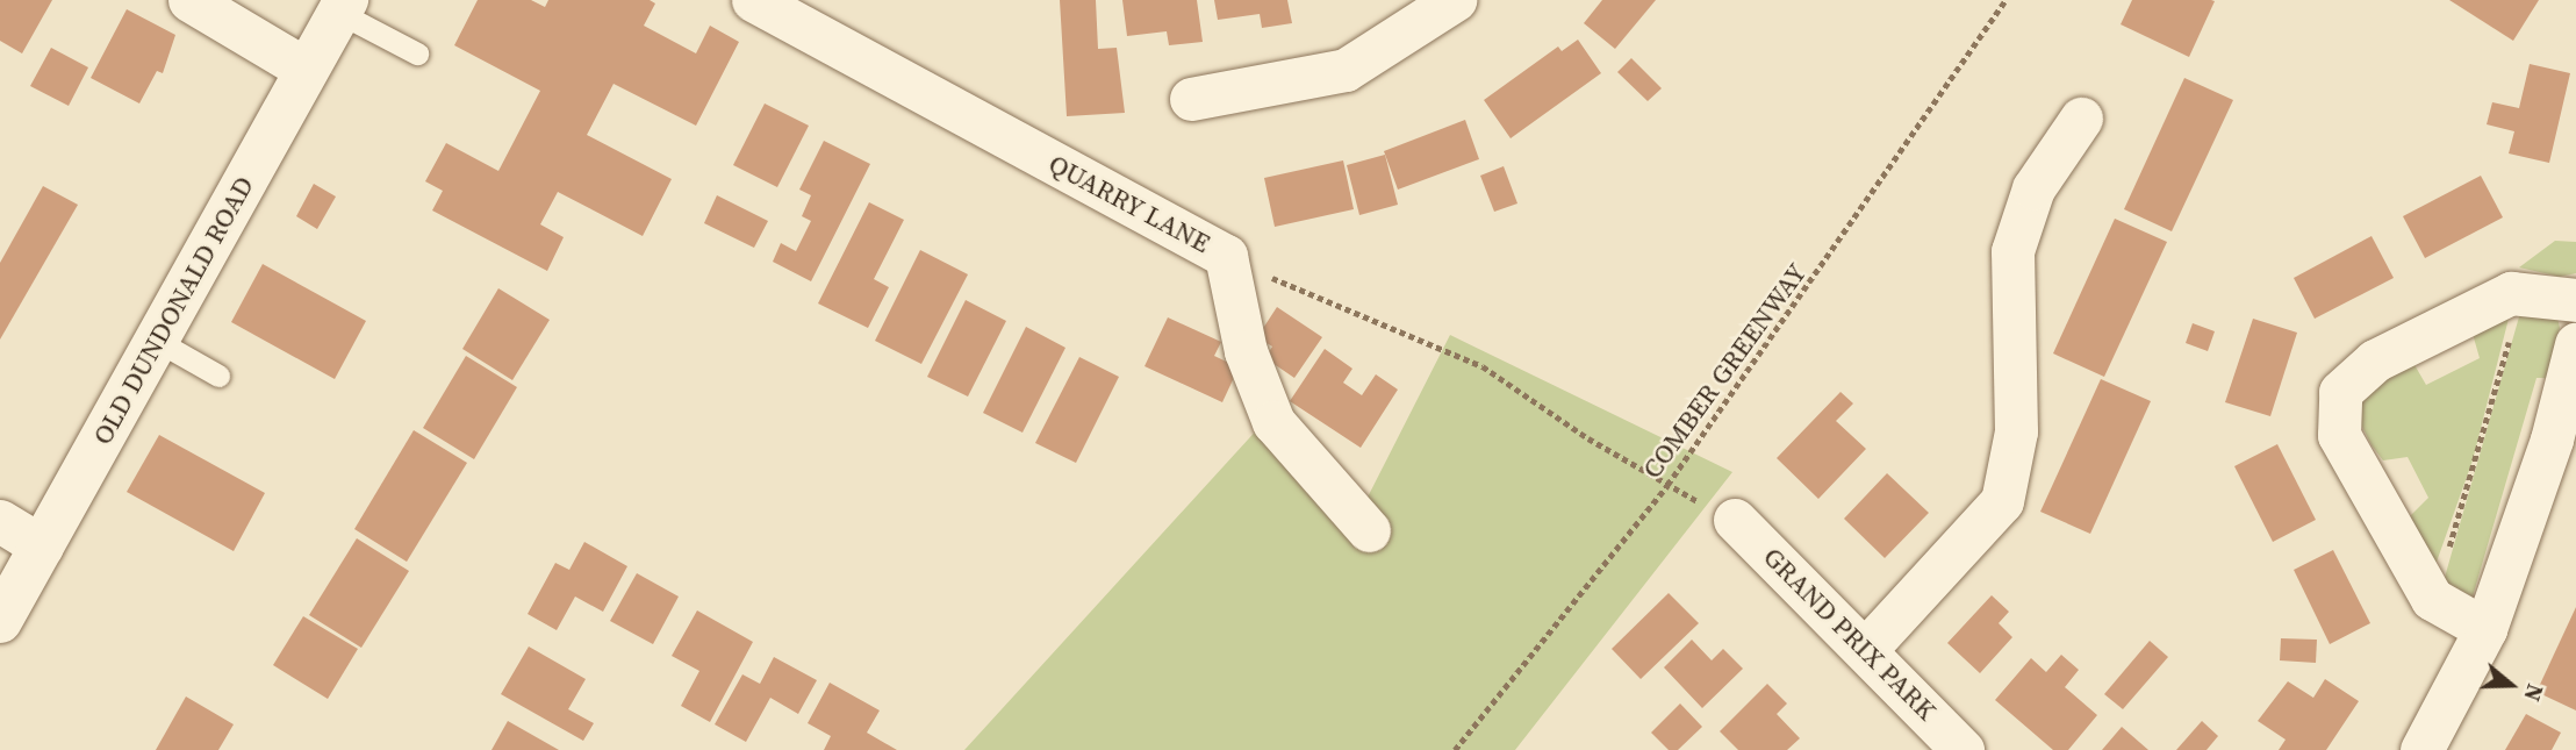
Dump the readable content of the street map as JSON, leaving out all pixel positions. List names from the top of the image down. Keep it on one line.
{"streets":{"street":["QUARRY LANE","OLD DUNDONALD ROAD","GRAND PRIX PARK"],"path":["COMBER GREENWAY"]},"north":"right"}
